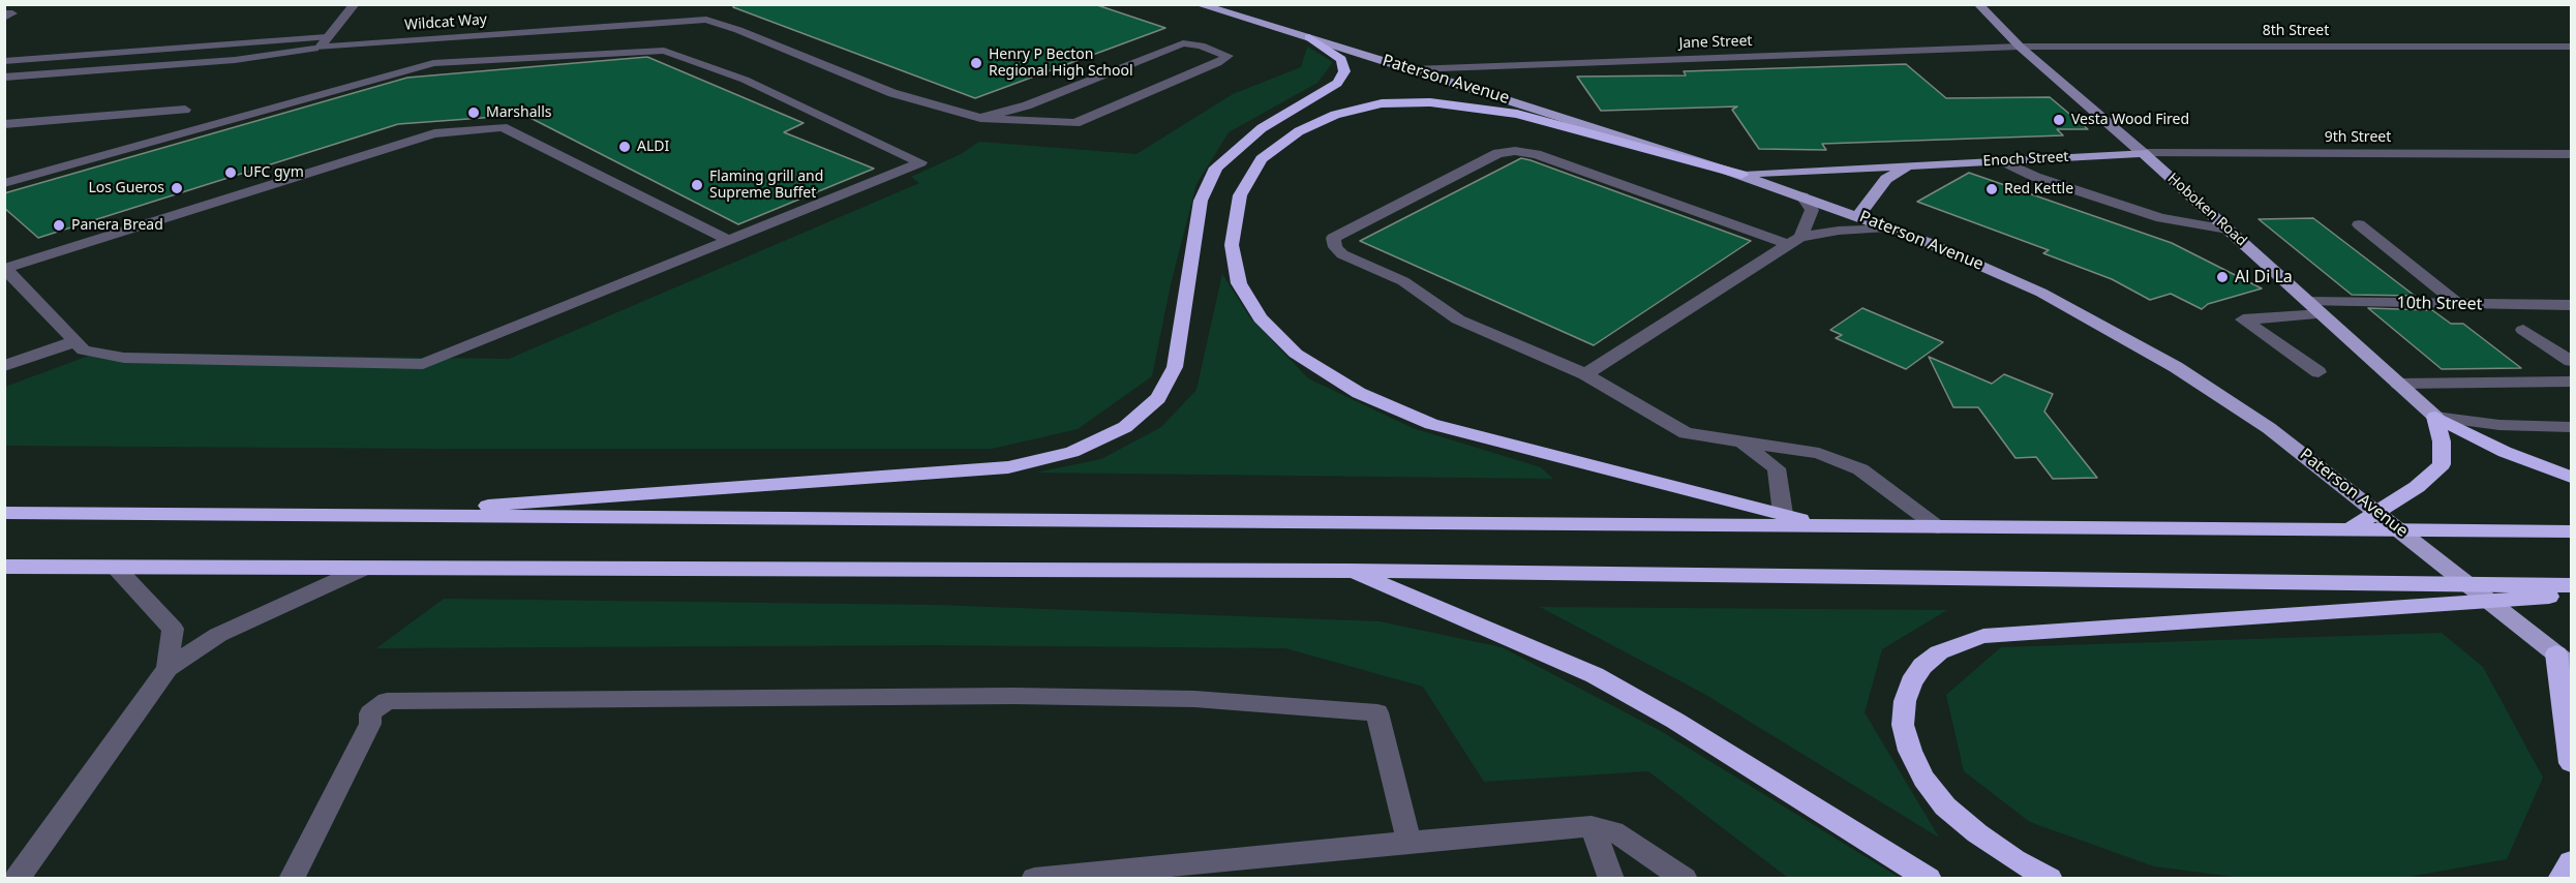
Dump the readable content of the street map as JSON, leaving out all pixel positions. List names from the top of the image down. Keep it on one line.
{"streets":{"main road":["Paterson Avenue","Enoch Street","Hoboken Road"],"street":["Wildcat Way","8th Street","Jane Street","9th Street","10th Street"]},"crossings":[["8th Street","Jane Street"],["8th Street","Hoboken Road"],["Jane Street","Paterson Avenue"],["Jane Street","Hoboken Road"],["Paterson Avenue","Enoch Street"],["9th Street","Enoch Street"],["9th Street","Hoboken Road"],["Enoch Street","Hoboken Road"],["Hoboken Road","10th Street"]],"places":["Henry P Becton Regional High School","Marshalls","Vesta Wood Fired","ALDI","UFC gym","Flaming grill and Supreme Buffet","Los Gueros","Red Kettle","Panera Bread","Al Di La"]}
